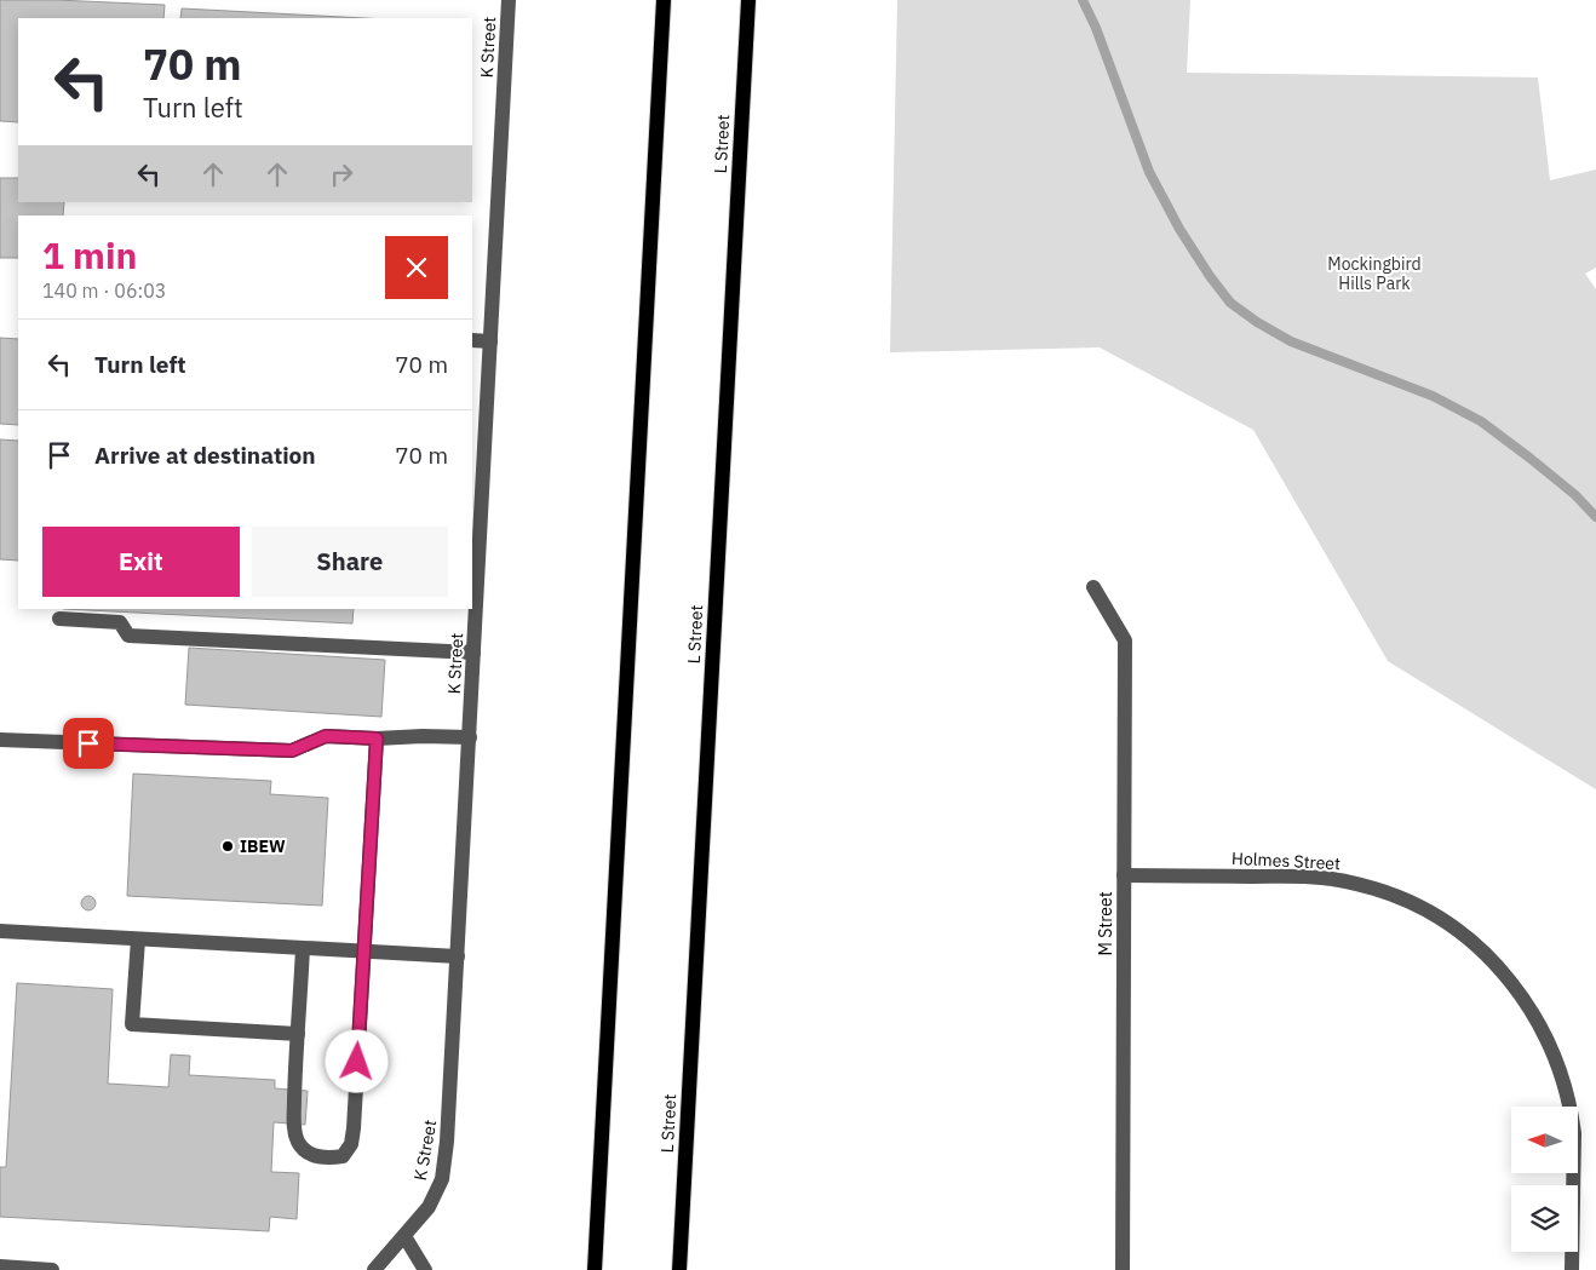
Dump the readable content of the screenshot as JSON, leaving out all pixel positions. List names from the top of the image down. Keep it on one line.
{"streets":{"main road":["L Street"],"street":["K Street","Holmes Street","M Street"]},"crossings":[["Holmes Street","M Street"]],"parks":["Mockingbird Hills Park"],"places":["IBEW"],"north":"left","page":{"turn":["70 m","Turn left"],"heading":["1 min","140 m · 06:03"],"list":[{"name":"Turn left","value":"70 m"},{"name":"Arrive at destination","value":"70 m"}],"buttons":["Exit","Share"]}}
